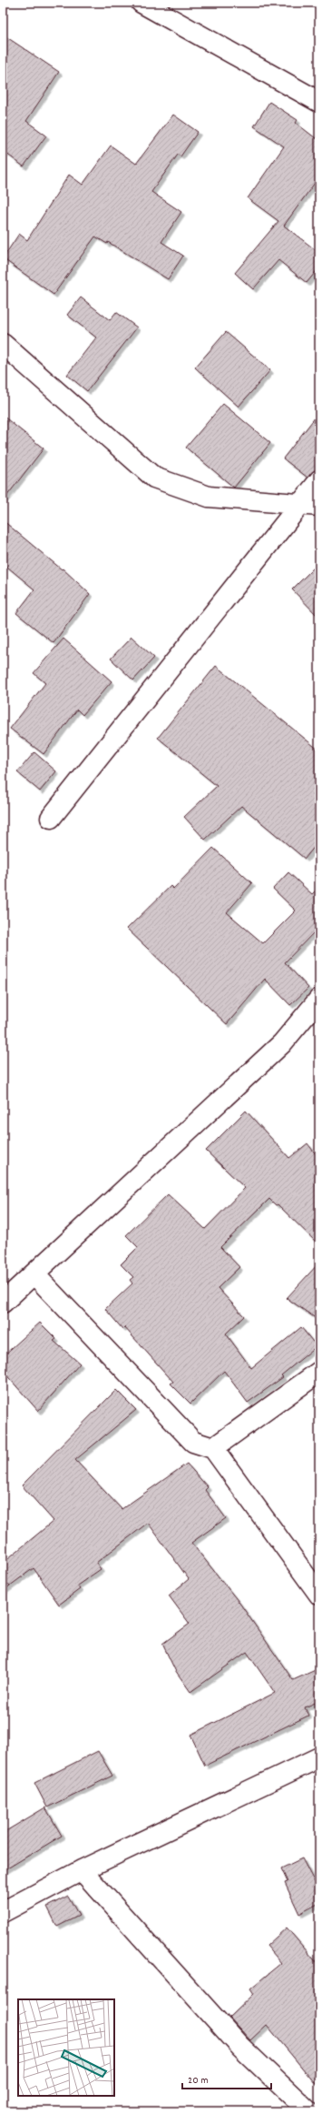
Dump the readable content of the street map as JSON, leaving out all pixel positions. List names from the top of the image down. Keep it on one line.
{"scale_bar":"20 m"}
